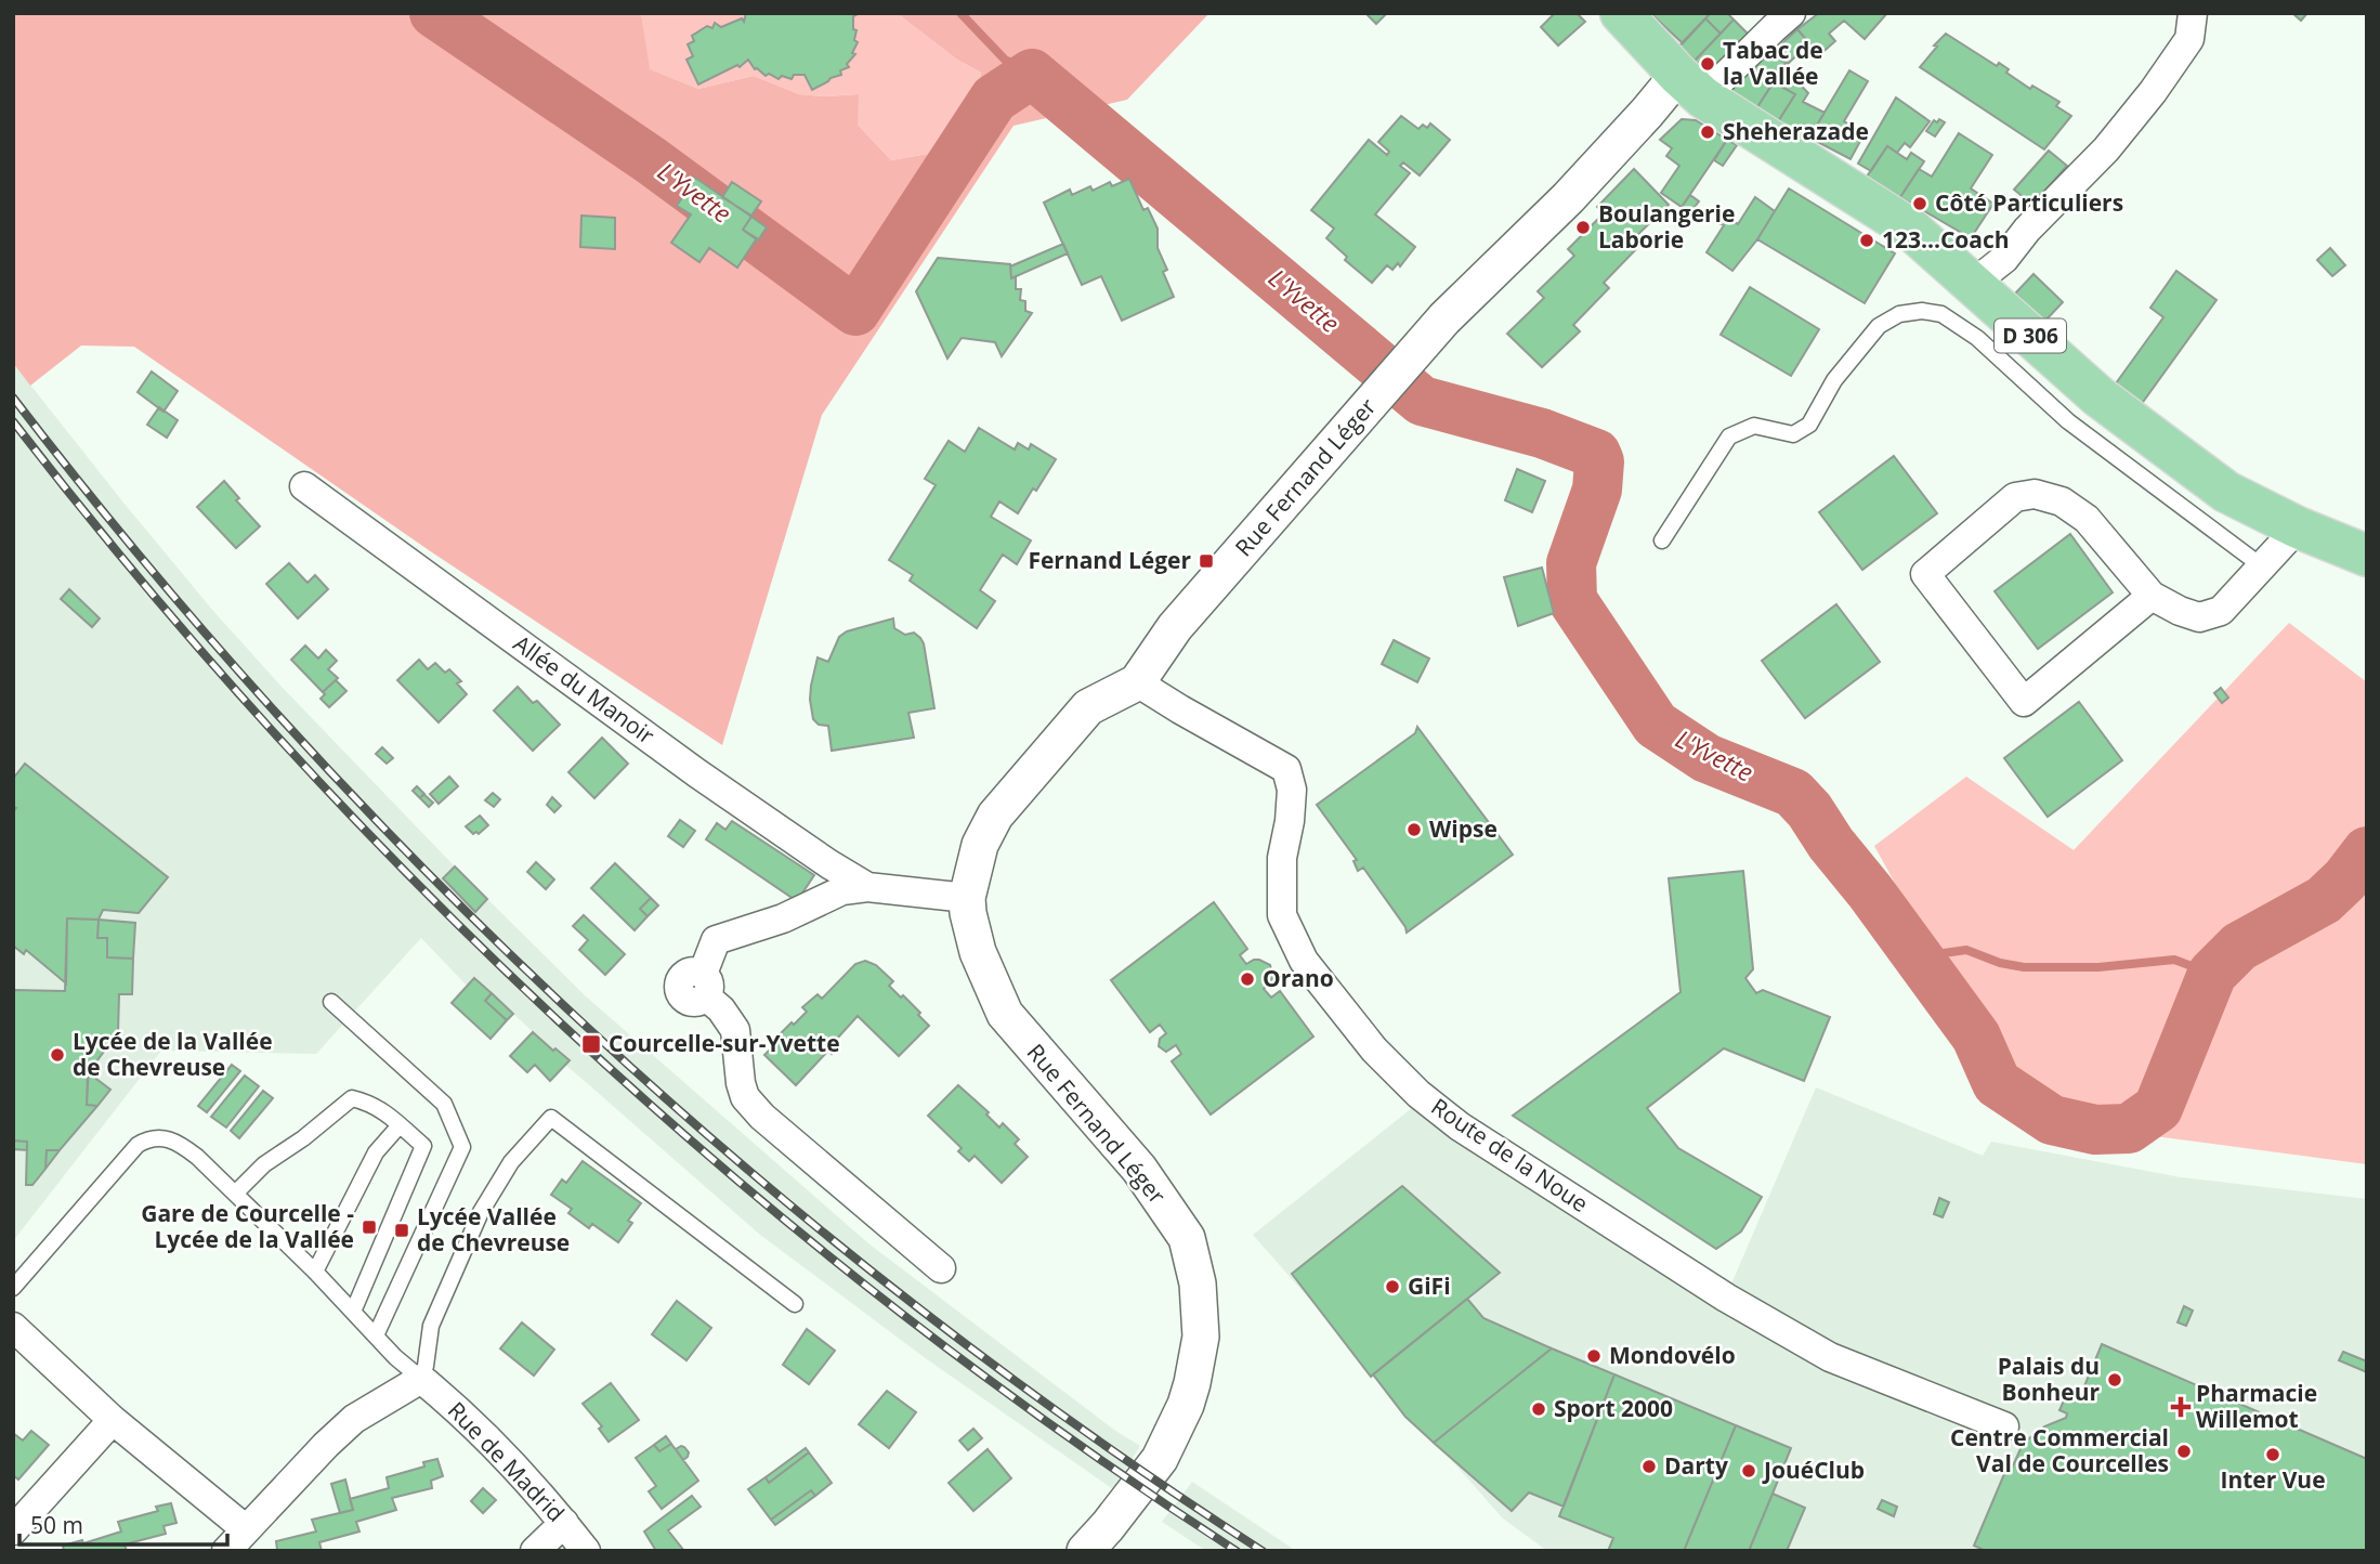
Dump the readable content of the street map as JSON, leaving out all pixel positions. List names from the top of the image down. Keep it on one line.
{"streets":{"main road":["D 306"],"street":["Rue Fernand Léger","Allée du Manoir","Route de la Noue","Rue de Madrid"]},"crossings":[["D 306","Rue Fernand Léger"],["Rue Fernand Léger","Route de la Noue"]],"water":["L'Yvette"],"places":{"other":["Tabac de la Vallée","Sheherazade","Côté Particuliers","Boulangerie Laborie","123...Coach","Wipse","Orano","Lycée de la Vallée de Chevreuse","GiFi","Mondovélo","Palais du Bonheur","Sport 2000","Centre Commercial Val de Courcelles","Inter Vue","Darty","JouéClub"],"transit":["Fernand Léger","Courcelle-sur-Yvette","Gare de Courcelle - Lycée de la Vallée","Lycée Vallée de Chevreuse"],"health":["Pharmacie Willemot"]},"scale_bar":"50 m"}
